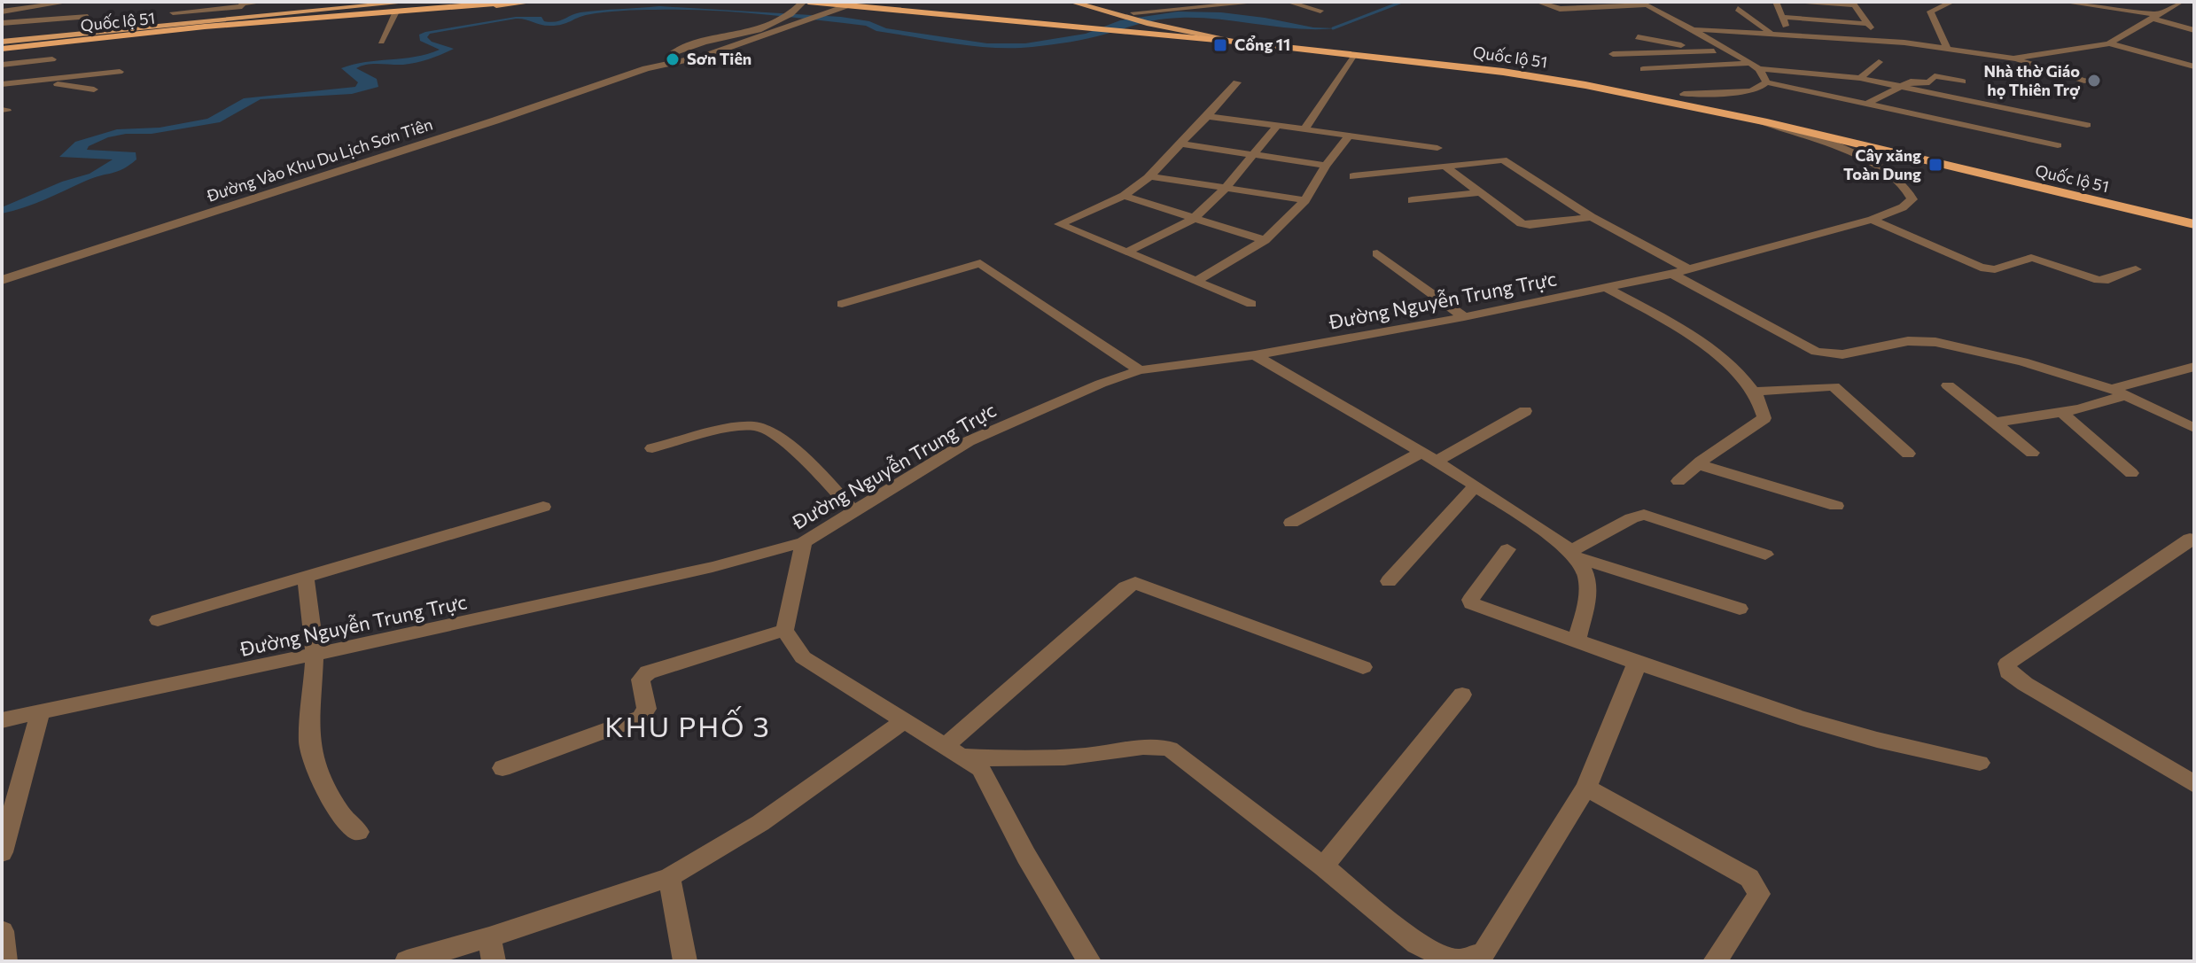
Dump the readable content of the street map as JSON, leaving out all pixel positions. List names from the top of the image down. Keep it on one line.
{"streets":{"highway":["Quốc lộ 51"],"street":["Đường Vào Khu Du Lịch Sơn Tiên","Đường Nguyễn Trung Trực"]},"crossings":[["Quốc lộ 51","Đường Vào Khu Du Lịch Sơn Tiên"],["Quốc lộ 51","Đường Nguyễn Trung Trực"]],"districts":["KHU PHỐ 3"],"places":{"transit":["Cổng 11","Cây xăng Toàn Dung"],"other":["Sơn Tiên","Nhà thờ Giáo họ Thiên Trợ"]}}
